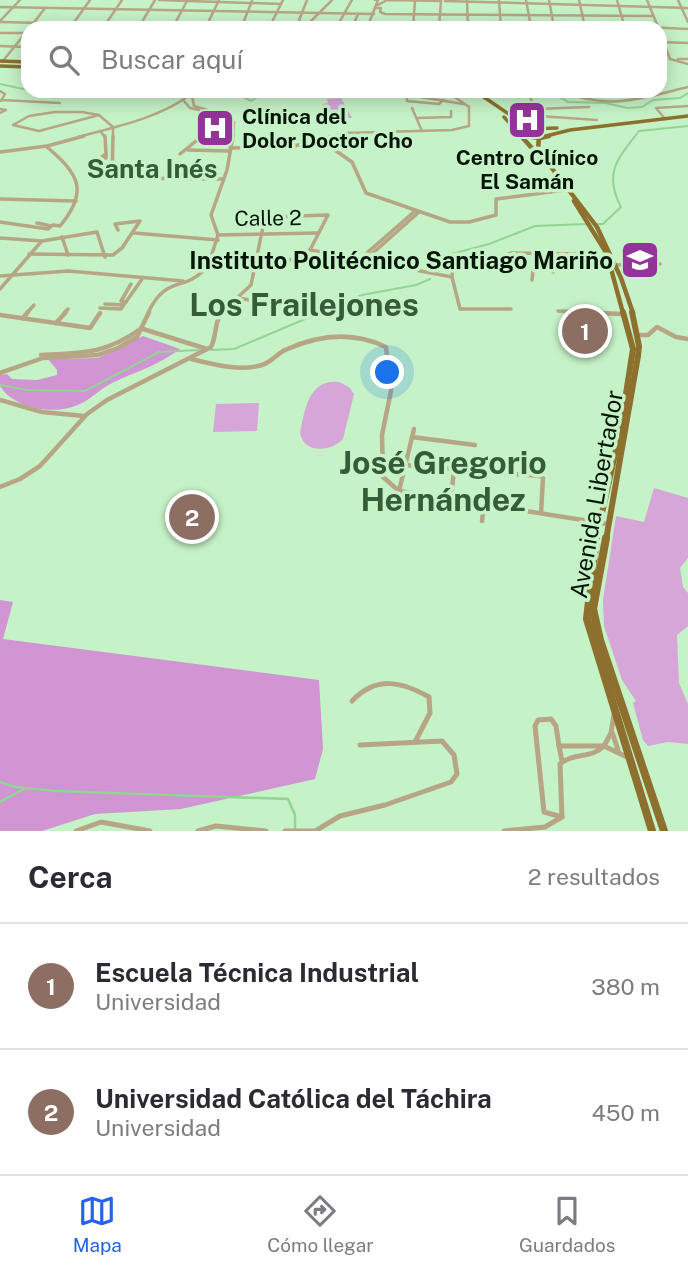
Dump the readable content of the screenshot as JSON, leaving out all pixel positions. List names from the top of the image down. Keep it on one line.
{"streets":{"main road":["Avenida Libertador"],"street":["Calle 2"]},"districts":["Santa Inés","Los Frailejones","José Gregorio Hernández"],"places":{"hospital":["Centro Clínico El Samán","Clínica del Dolor Doctor Cho"],"school or university":["Instituto Politécnico Santiago Mariño"]},"page":{"search":"Buscar aquí","pins":["1","2"],"heading":["Cerca","2 resultados"],"list":[{"mark":"1","name":"Escuela Técnica Industrial","note":"Universidad","value":"380 m"},{"mark":"2","name":"Universidad Católica del Táchira","note":"Universidad","value":"450 m"}],"nav":["Mapa","Cómo llegar","Guardados"]}}
